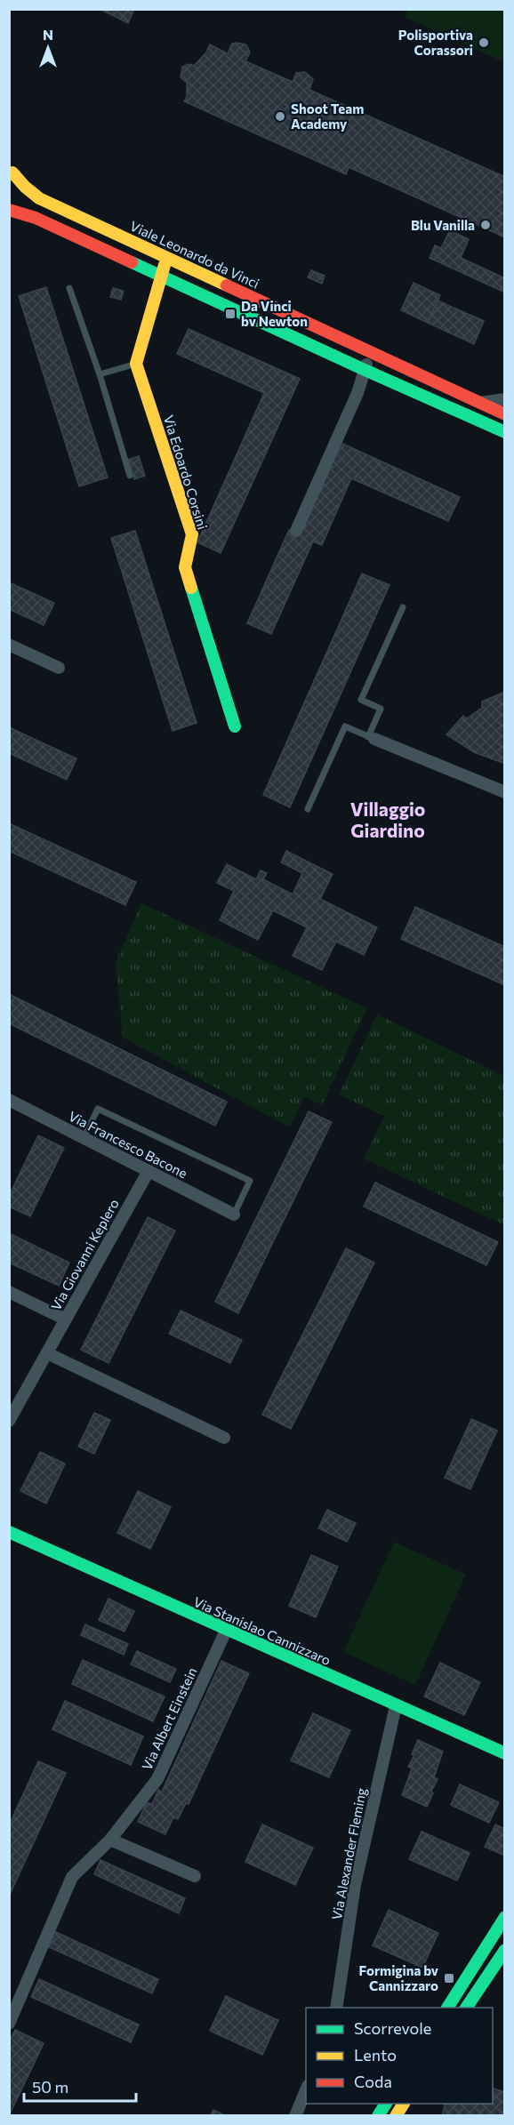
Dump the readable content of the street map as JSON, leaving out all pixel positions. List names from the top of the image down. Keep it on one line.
{"streets":{"street":["Viale Leonardo da Vinci","Via Edoardo Corsini","Via Francesco Bacone","Via Giovanni Keplero","Via Stanislao Cannizzaro","Via Albert Einstein","Via Alexander Fleming"]},"crossings":[["Via Francesco Bacone","Via Giovanni Keplero"],["Via Stanislao Cannizzaro","Via Albert Einstein"],["Via Stanislao Cannizzaro","Via Alexander Fleming"]],"districts":["Villaggio Giardino"],"places":{"other":["Polisportiva Corassori","Shoot Team Academy","Blu Vanilla"],"transit":["Da Vinci bv Newton","Formigina bv Cannizzaro"]},"legend":["Scorrevole","Lento","Coda"],"scale_bar":"50 m","north":"top"}
